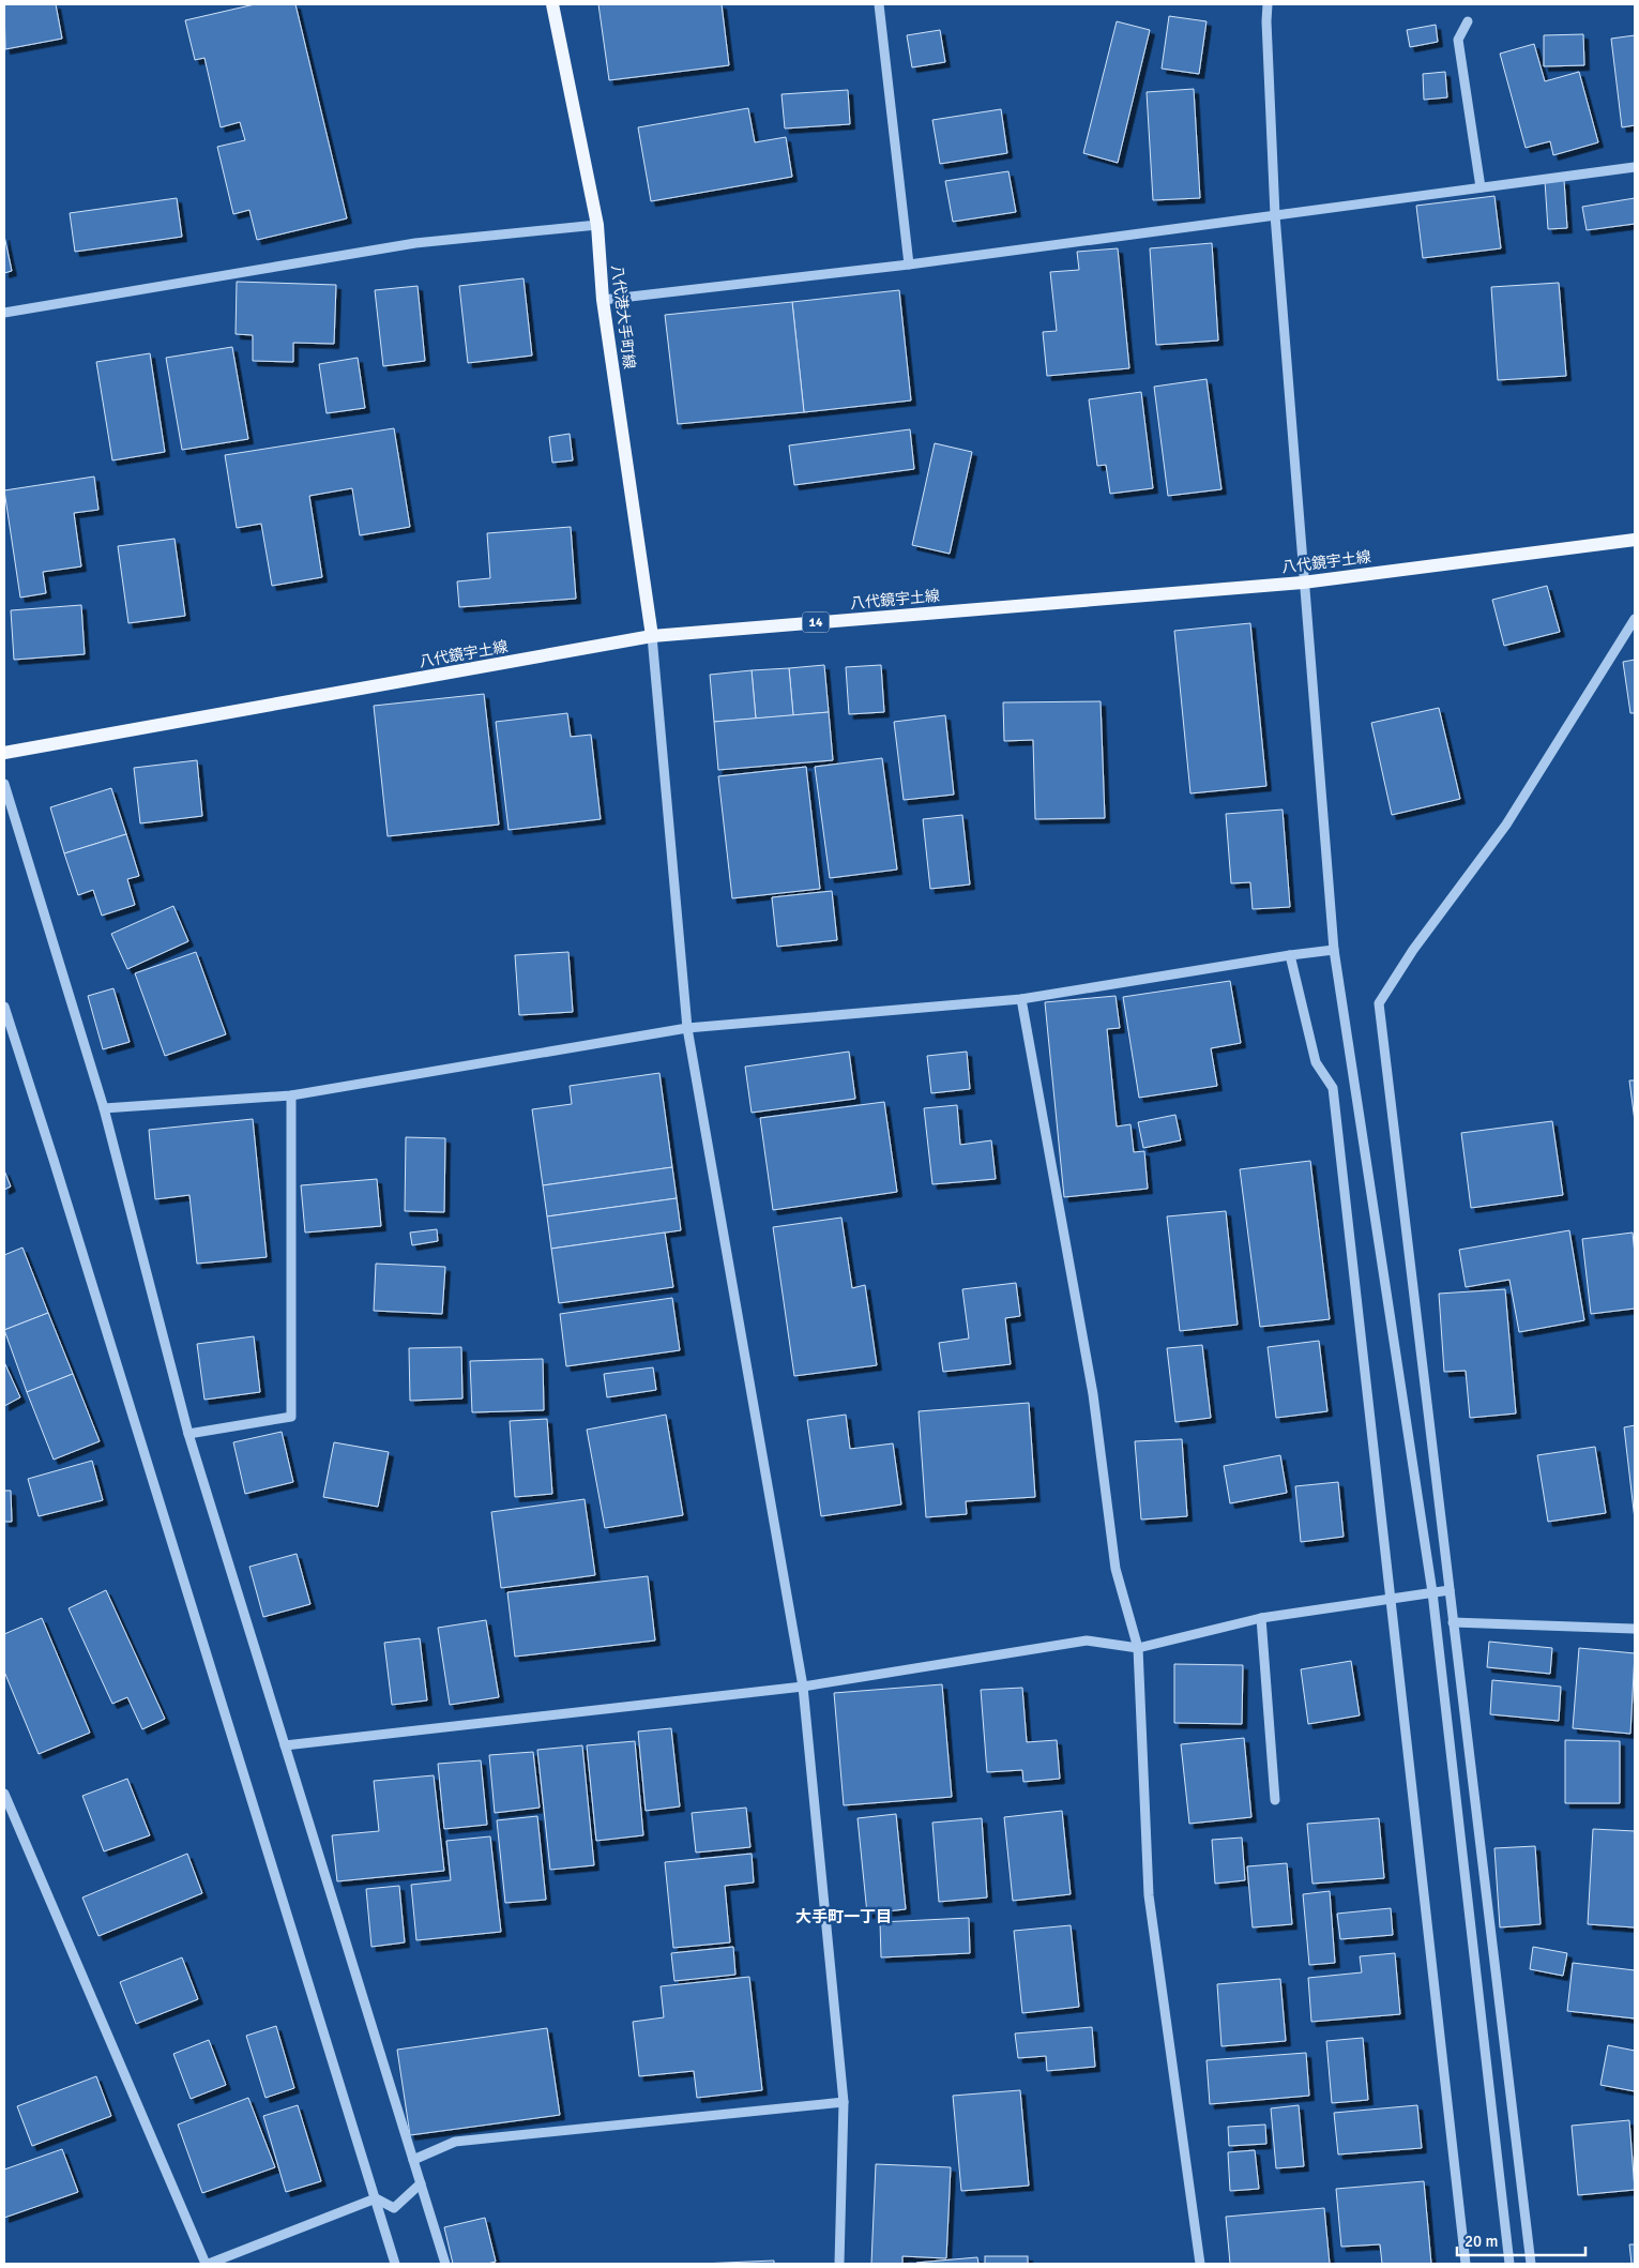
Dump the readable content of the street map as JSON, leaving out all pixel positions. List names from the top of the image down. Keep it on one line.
{"streets":{"main road":["八代港大手町線","八代鏡宇土線","14"]},"crossings":[["八代港大手町線","八代鏡宇土線"]],"districts":["大手町一丁目"],"scale_bar":"20 m"}
